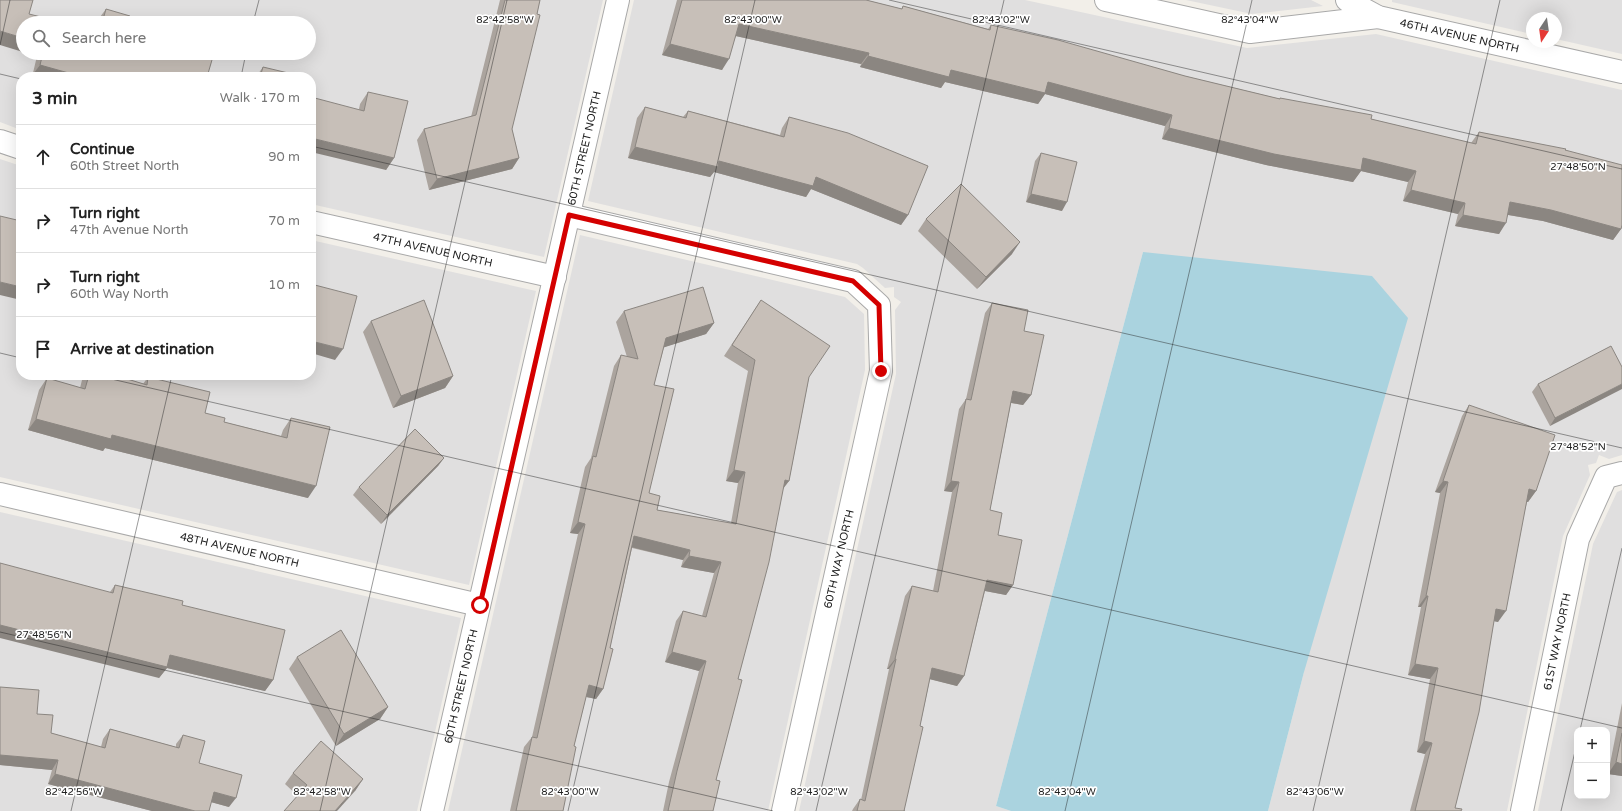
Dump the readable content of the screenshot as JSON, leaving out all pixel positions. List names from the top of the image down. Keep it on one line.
{"streets":{"street":["46TH AVENUE NORTH","60TH STREET NORTH","47TH AVENUE NORTH","48TH AVENUE NORTH","60TH WAY NORTH","61ST WAY NORTH"]},"crossings":[["60TH STREET NORTH","47TH AVENUE NORTH"],["60TH STREET NORTH","48TH AVENUE NORTH"],["60TH STREET NORTH","60TH WAY NORTH"]],"north":"bottom","page":{"search":"Search here","heading":["3 min","Walk · 170 m"],"list":[["Continue","60th Street North","90 m"],["Turn right","47th Avenue North","70 m"],["Turn right","60th Way North","10 m"],"Arrive at destination"],"map_buttons":["+","−"]},"coordinates":["82°42'58\"W","82°43'00\"W","82°43'02\"W","82°43'04\"W","27°48'50\"N","27°48'52\"N","27°48'56\"N","82°42'56\"W","82°43'06\"W"]}
